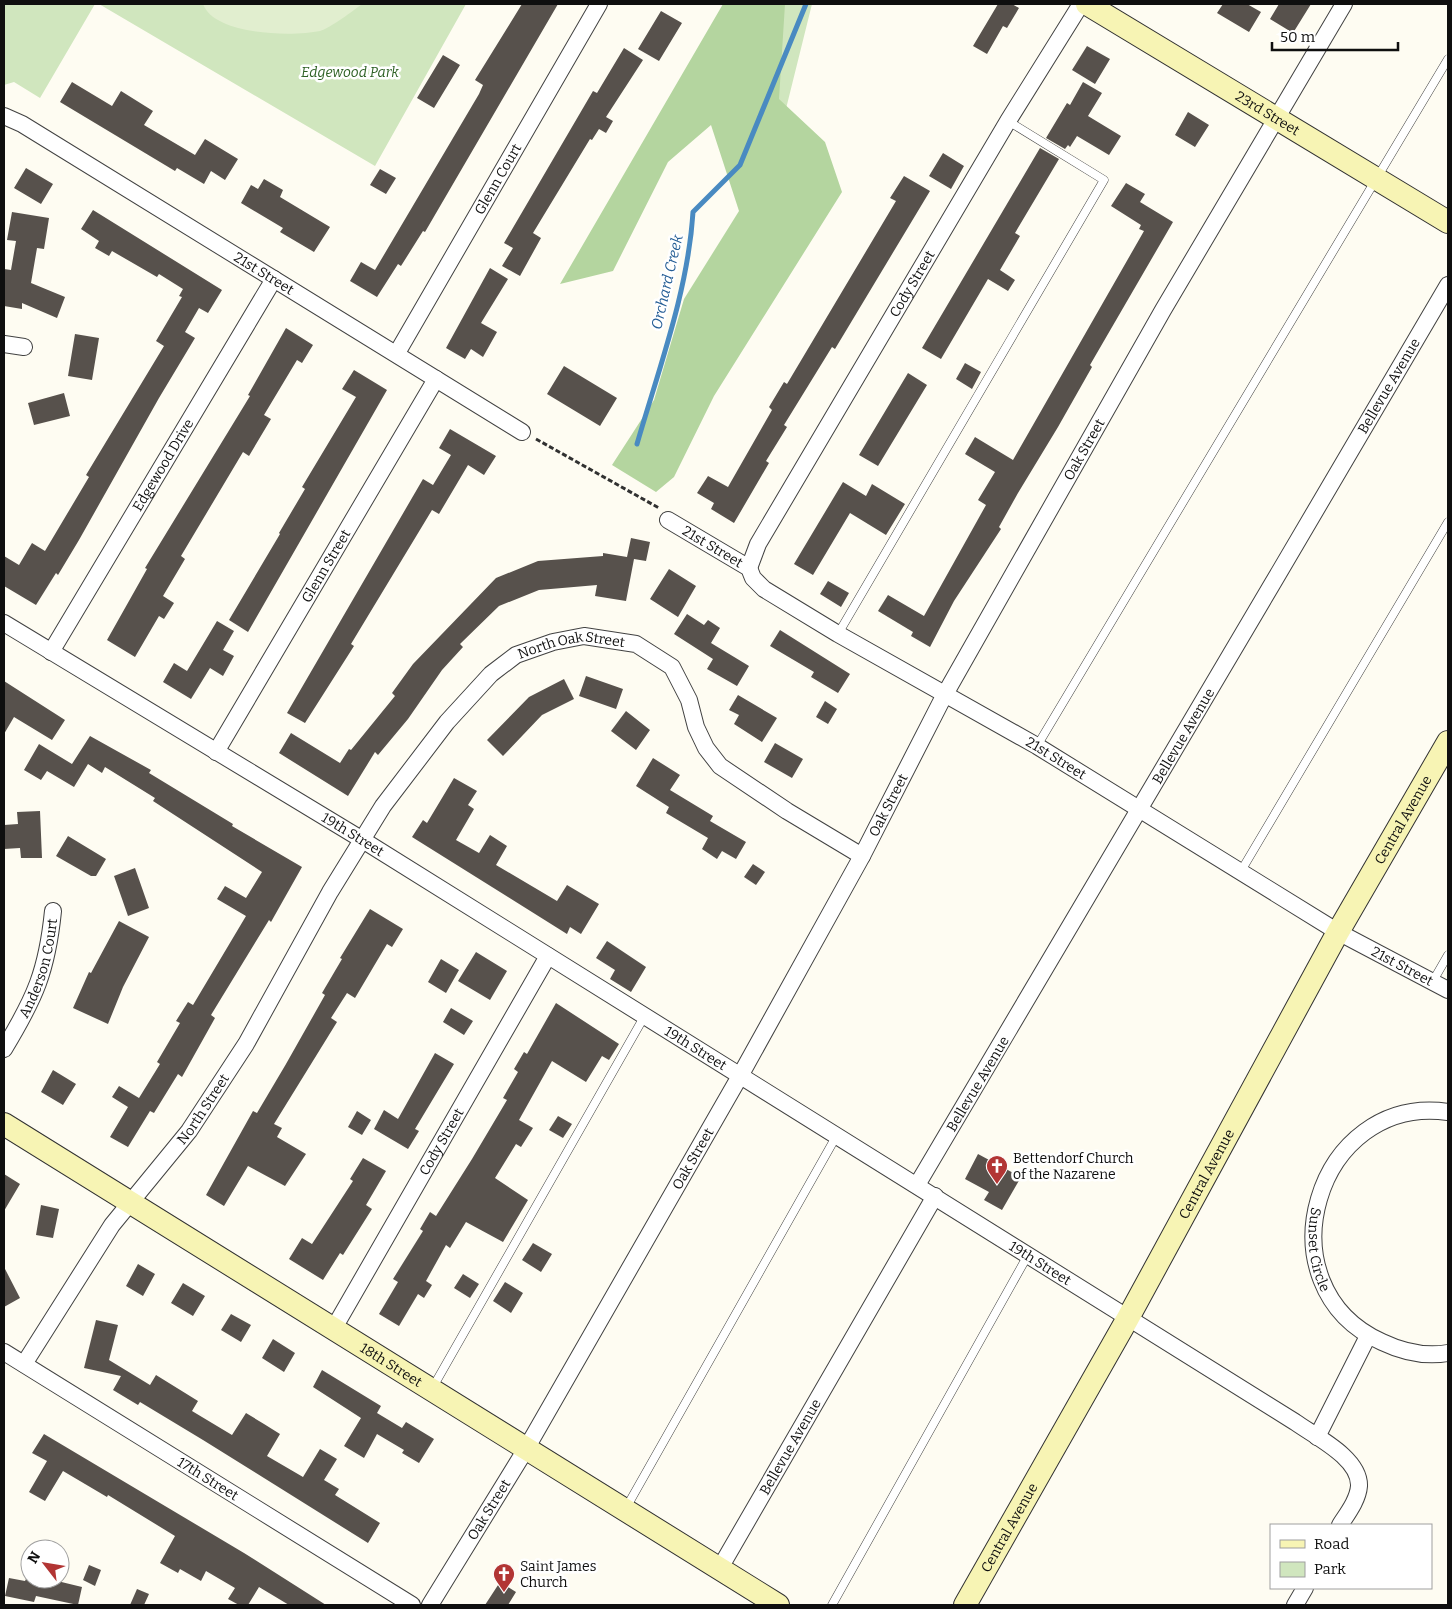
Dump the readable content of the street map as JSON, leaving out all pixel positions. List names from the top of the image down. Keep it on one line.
{"streets":{"street":["23rd Street","Glenn Court","21st Street","Cody Street","Bellevue Avenue","Oak Street","Edgewood Drive","Glenn Street","North Oak Street","Central Avenue","19th Street","Anderson Court","North Street","Sunset Circle","18th Street","17th Street"]},"crossings":[["23rd Street","Cody Street"],["23rd Street","Oak Street"],["Glenn Court","21st Street"],["21st Street","Cody Street"],["21st Street","Bellevue Avenue"],["21st Street","Oak Street"],["21st Street","Edgewood Drive"],["21st Street","Glenn Street"],["21st Street","Central Avenue"],["Cody Street","19th Street"],["Cody Street","18th Street"],["Bellevue Avenue","19th Street"],["Bellevue Avenue","18th Street"],["Oak Street","North Oak Street"],["Oak Street","19th Street"],["Oak Street","18th Street"],["Edgewood Drive","19th Street"],["Glenn Street","19th Street"],["North Oak Street","19th Street"],["North Oak Street","North Street"],["Central Avenue","19th Street"],["19th Street","North Street"],["North Street","18th Street"],["North Street","17th Street"]],"water":["Orchard Creek"],"parks":["Edgewood Park"],"places":{"church":["Bettendorf Church of the Nazarene","Saint James Church"]},"legend":["Road","Park"],"scale_bar":"50 m","north":"top left"}
